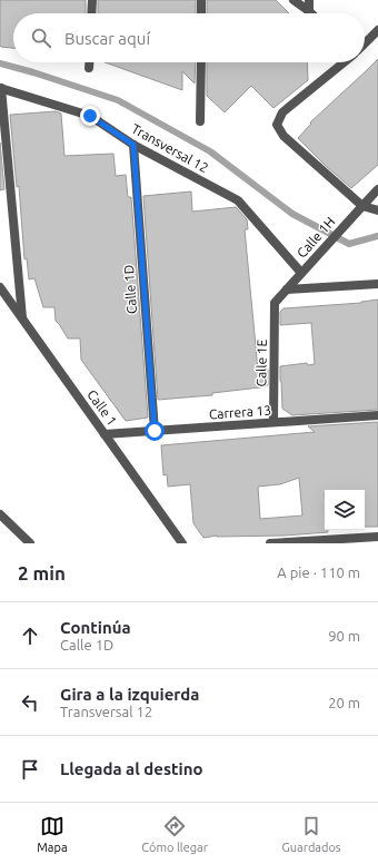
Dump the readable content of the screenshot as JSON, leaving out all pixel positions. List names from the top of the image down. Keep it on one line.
{"streets":{"street":["Transversal 12","Calle 1H","Calle 1D","Calle 1E","Calle 1","Carrera 13"]},"crossings":[["Transversal 12","Calle 1H"],["Transversal 12","Calle 1D"],["Calle 1H","Calle 1E"],["Calle 1D","Carrera 13"],["Calle 1E","Carrera 13"],["Calle 1","Carrera 13"]],"page":{"search":"Buscar aquí","heading":["2 min","A pie · 110 m"],"list":[["Continúa","Calle 1D","90 m"],["Gira a la izquierda","Transversal 12","20 m"],"Llegada al destino"],"nav":["Mapa","Cómo llegar","Guardados"]}}
